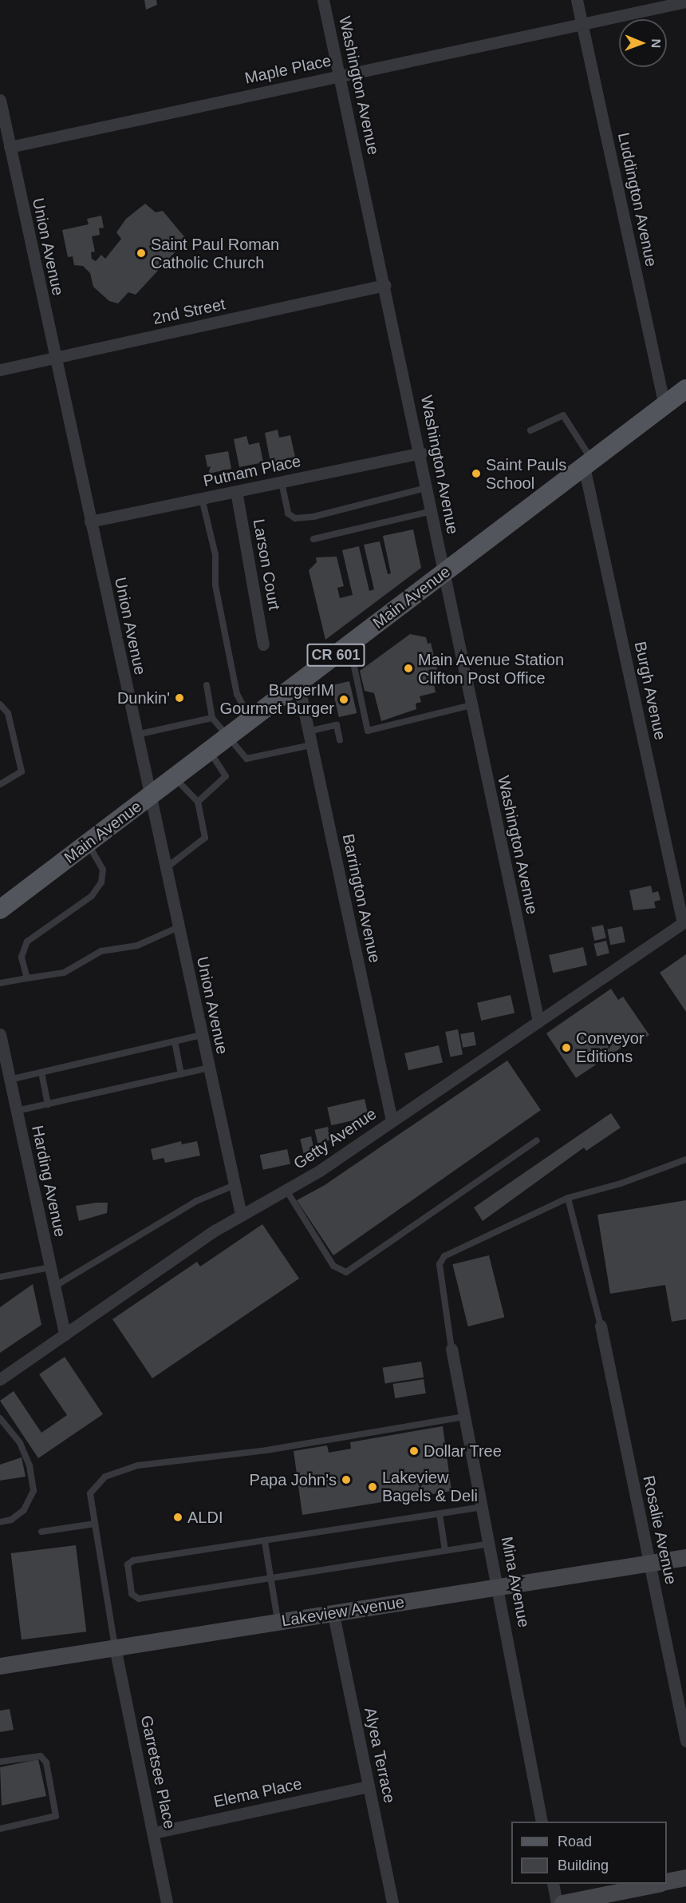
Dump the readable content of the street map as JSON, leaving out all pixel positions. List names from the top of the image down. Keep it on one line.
{"streets":{"main road":["Main Avenue","CR 601","Lakeview Avenue"],"street":["Maple Place","Washington Avenue","Luddington Avenue","Union Avenue","2nd Street","Putnam Place","Larson Court","Burgh Avenue","Barrington Avenue","Getty Avenue","Harding Avenue","Rosalie Avenue","Mina Avenue","Alyea Terrace","Garretsee Place","Elema Place"]},"crossings":[["Maple Place","Washington Avenue"],["Maple Place","Luddington Avenue"],["Maple Place","Union Avenue"],["Washington Avenue","2nd Street"],["Washington Avenue","Putnam Place"],["Washington Avenue","Main Avenue"],["Washington Avenue","Getty Avenue"],["Luddington Avenue","Main Avenue"],["Union Avenue","2nd Street"],["Union Avenue","Putnam Place"],["Union Avenue","Main Avenue"],["Union Avenue","Getty Avenue"],["Putnam Place","Larson Court"],["Main Avenue","Burgh Avenue"],["Main Avenue","Barrington Avenue"],["Burgh Avenue","Getty Avenue"],["Barrington Avenue","Getty Avenue"],["Getty Avenue","Harding Avenue"],["Rosalie Avenue","Lakeview Avenue"],["Mina Avenue","Lakeview Avenue"],["Lakeview Avenue","Alyea Terrace"],["Lakeview Avenue","Garretsee Place"],["Alyea Terrace","Elema Place"],["Garretsee Place","Elema Place"]],"places":["Saint Paul Roman Catholic Church","Saint Pauls School","Main Avenue Station Clifton Post Office","Dunkin'","BurgerIM Gourmet Burger","Conveyor Editions","Dollar Tree","Papa John's","Lakeview Bagels & Deli","ALDI"],"legend":["Road","Building"],"north":"right"}
